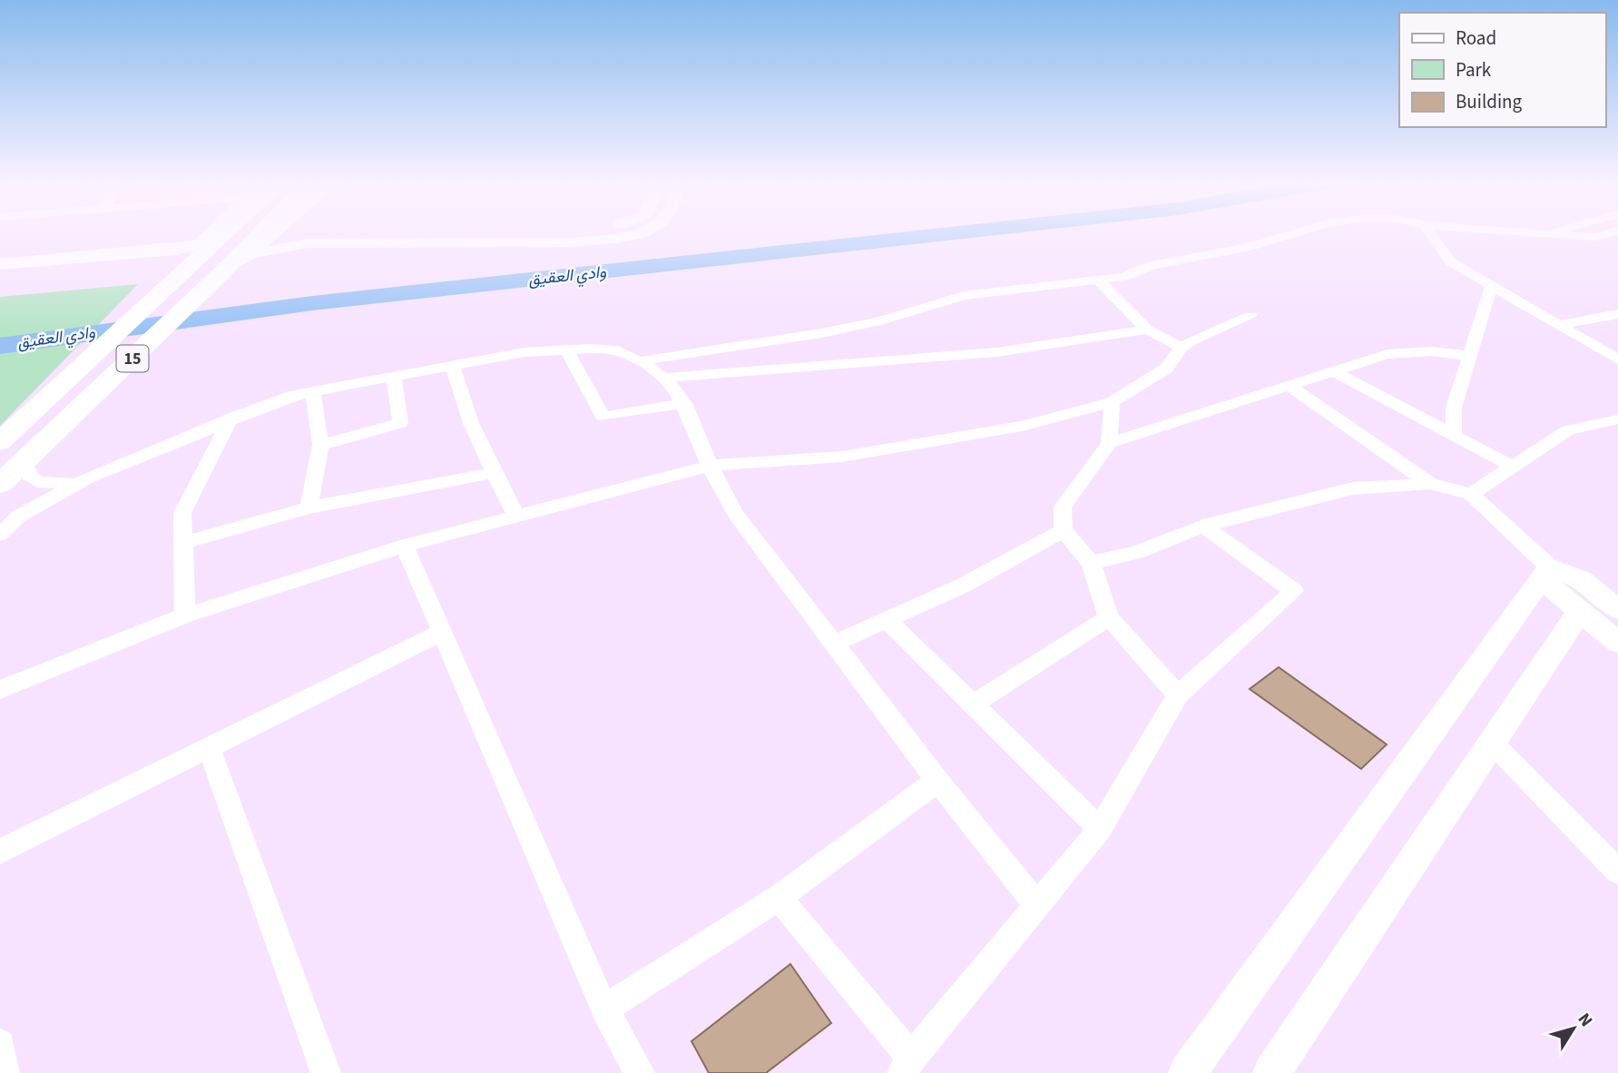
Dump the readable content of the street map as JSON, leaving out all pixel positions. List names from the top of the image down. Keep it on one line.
{"streets":{"highway":["15"]},"water":["وادي العقيق"],"legend":["Road","Park","Building"],"north":"top right"}
